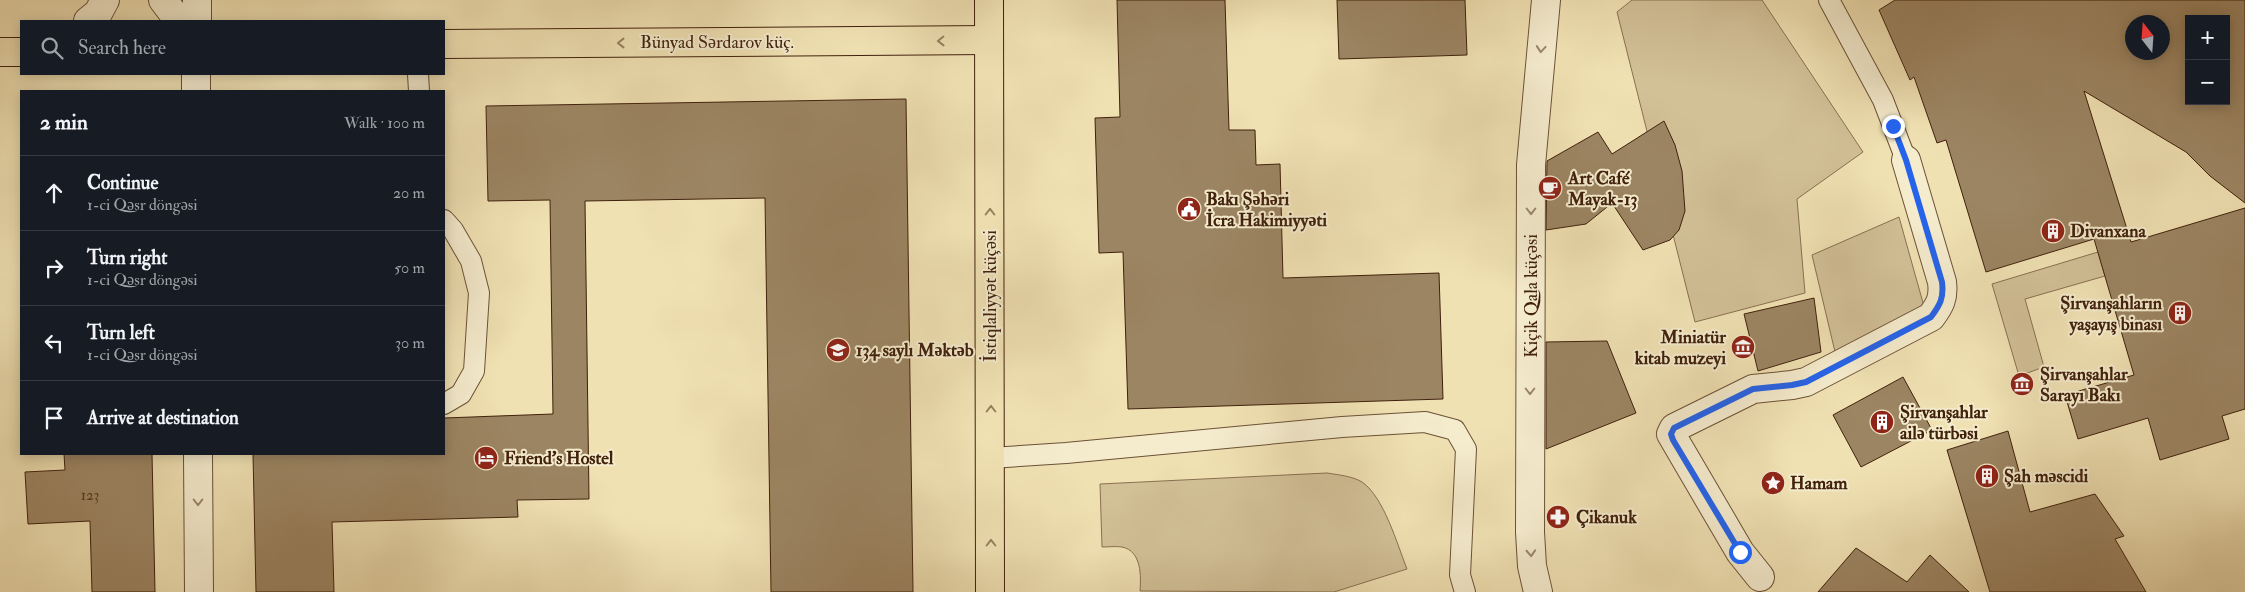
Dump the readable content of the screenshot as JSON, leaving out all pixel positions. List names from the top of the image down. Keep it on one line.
{"streets":{"main road":["Bünyad Sərdarov küç.","İstiqlaliyyət küçəsi"],"street":["Kiçik Qala küçəsi"]},"crossings":[["Bünyad Sərdarov küç.","İstiqlaliyyət küçəsi"]],"one_way":["Bünyad Sərdarov küç.","İstiqlaliyyət küçəsi","Kiçik Qala küçəsi"],"places":{"cafe":["Art Café Mayak-13"],"public building":["Bakı Şəhəri İcra Hakimiyyəti"],"building":["Divanxana","Şirvanşahların yaşayış binası","Şirvanşahlar ailə türbəsi","Şah məscidi"],"museum":["Miniatür kitab muzeyi","Şirvanşahlar Sarayı Bakı"],"school or university":["134 saylı Məktəb"],"hotel":["Friend's Hostel"],"place":["Hamam"],"pharmacy":["Çikanuk"]},"house_numbers":["123"],"north":"top","page":{"map_buttons":["+","−"],"search":"Search here","heading":["2 min","Walk · 100 m"],"list":[["Continue","1-ci Qəsr döngəsi","20 m"],["Turn right","1-ci Qəsr döngəsi","50 m"],["Turn left","1-ci Qəsr döngəsi","30 m"],"Arrive at destination"]}}
